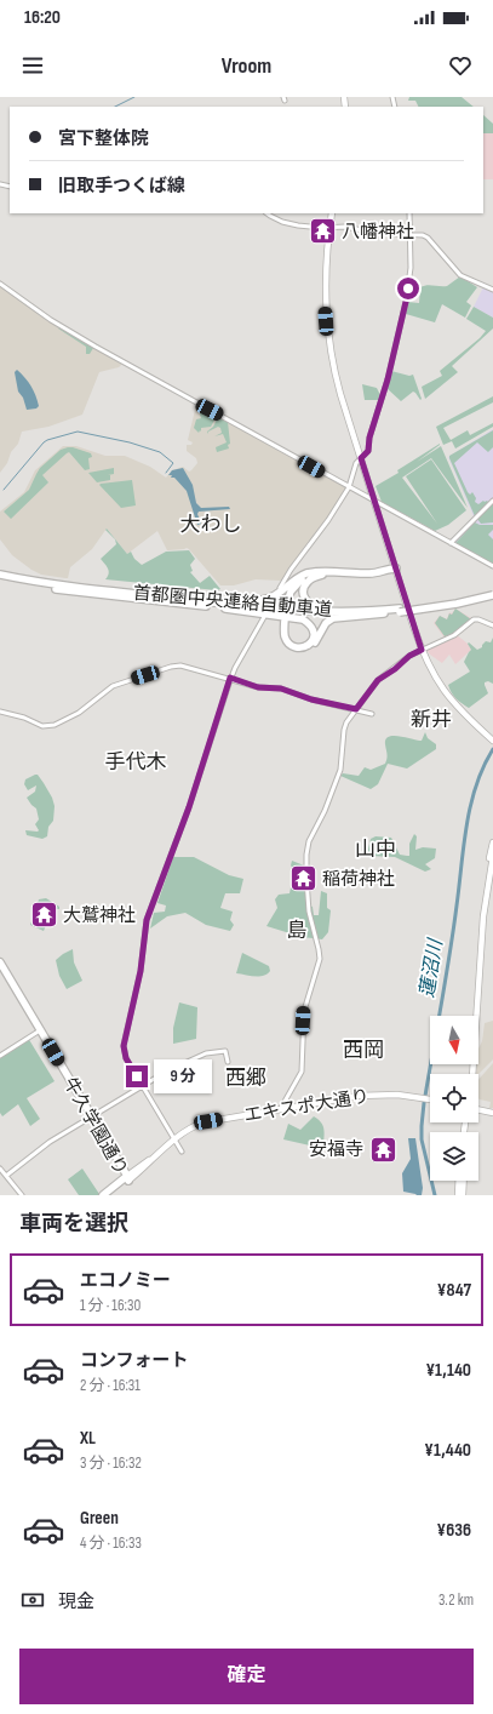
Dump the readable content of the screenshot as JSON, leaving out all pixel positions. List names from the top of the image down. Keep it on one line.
{"streets":{"highway":["首都圏中央連絡自動車道","牛久学園通り"],"main road":["エキスポ大通り"]},"crossings":[["エキスポ大通り","牛久学園通り"]],"districts":["大わし","新井","手代木","山中","島","西岡","西郷"],"water":["蓮沼川"],"places":{"temple":["八幡神社","稲荷神社","大鷲神社","安福寺"]},"north":"bottom","page":{"status":"16:20","header":"Vroom","banner":["宮下整体院","旧取手つくば線"],"bubble":"9 分","heading":"車両を選択","list":[{"name":"エコノミー","note":"1 分 · 16:30","value":"¥847"},{"name":"コンフォート","note":"2 分 · 16:31","value":"¥1,140"},{"name":"XL","note":"3 分 · 16:32","value":"¥1,440"},{"name":"Green","note":"4 分 · 16:33","value":"¥636"}],"pay":["現金","3.2 km"],"buttons":"確定"}}
